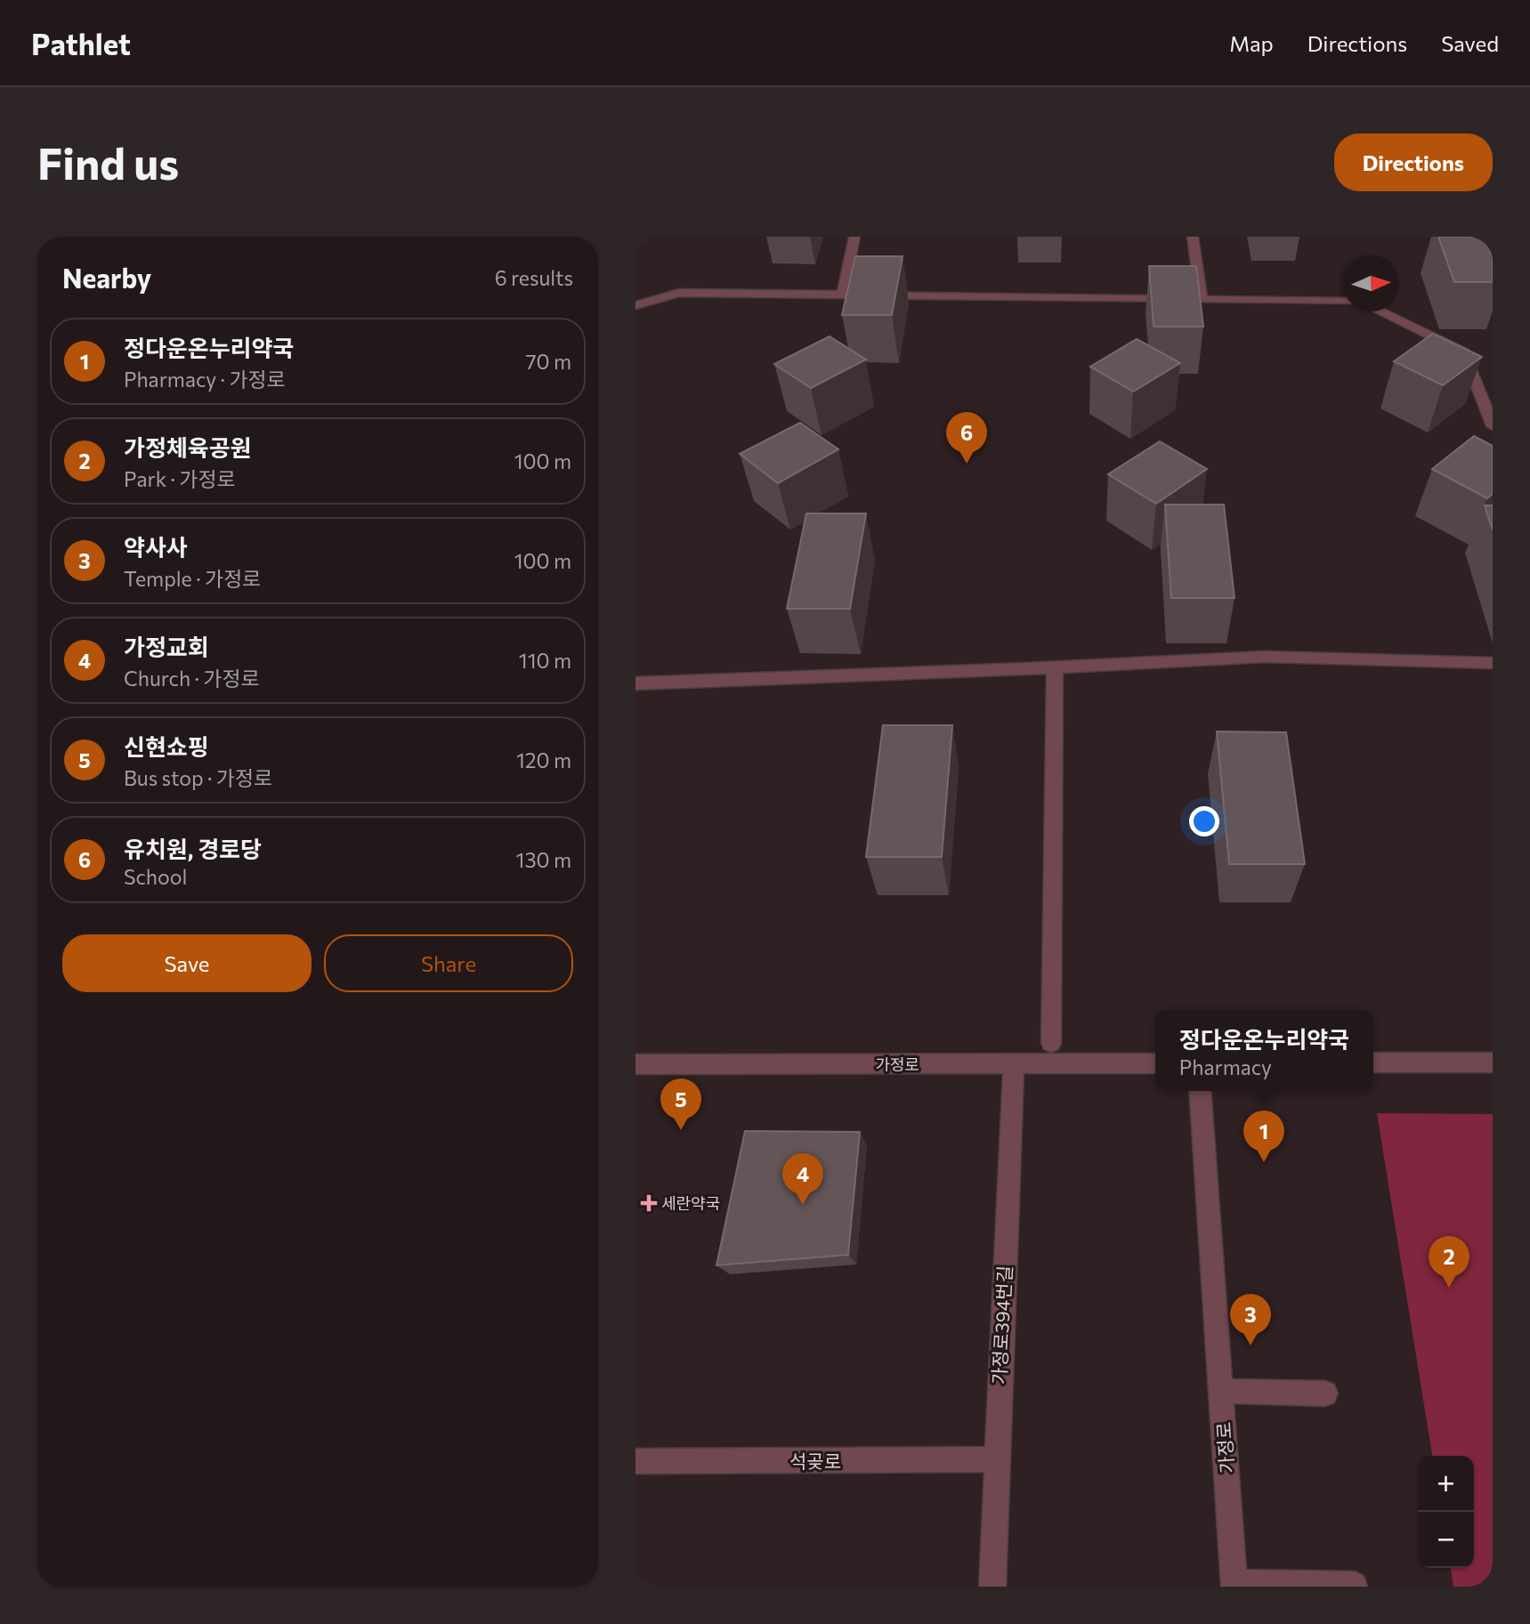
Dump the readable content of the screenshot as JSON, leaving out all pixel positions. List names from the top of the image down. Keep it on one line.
{"streets":{"street":["가정로","가정로394번길","석곶로"]},"crossings":[["가정로","가정로394번길"],["가정로394번길","석곶로"]],"places":{"health":["세란약국"]},"north":"right","page":{"header":"Pathlet","nav":["Map","Directions","Saved"],"buttons":["Directions",["Save","Share"]],"title":"Find us","heading":["Nearby","6 results"],"list":[{"mark":"1","name":"정다운온누리약국","note":"Pharmacy · 가정로","value":"70 m"},{"mark":"2","name":"가정체육공원","note":"Park · 가정로","value":"100 m"},{"mark":"3","name":"약사사","note":"Temple · 가정로","value":"100 m"},{"mark":"4","name":"가정교회","note":"Church · 가정로","value":"110 m"},{"mark":"5","name":"신현쇼핑","note":"Bus stop · 가정로","value":"120 m"},{"mark":"6","name":"유치원, 경로당","note":"School","value":"130 m"}],"pins":["6","5","1","4","2","3"],"popup":["정다운온누리약국","Pharmacy"],"map_buttons":["+","−"]}}
